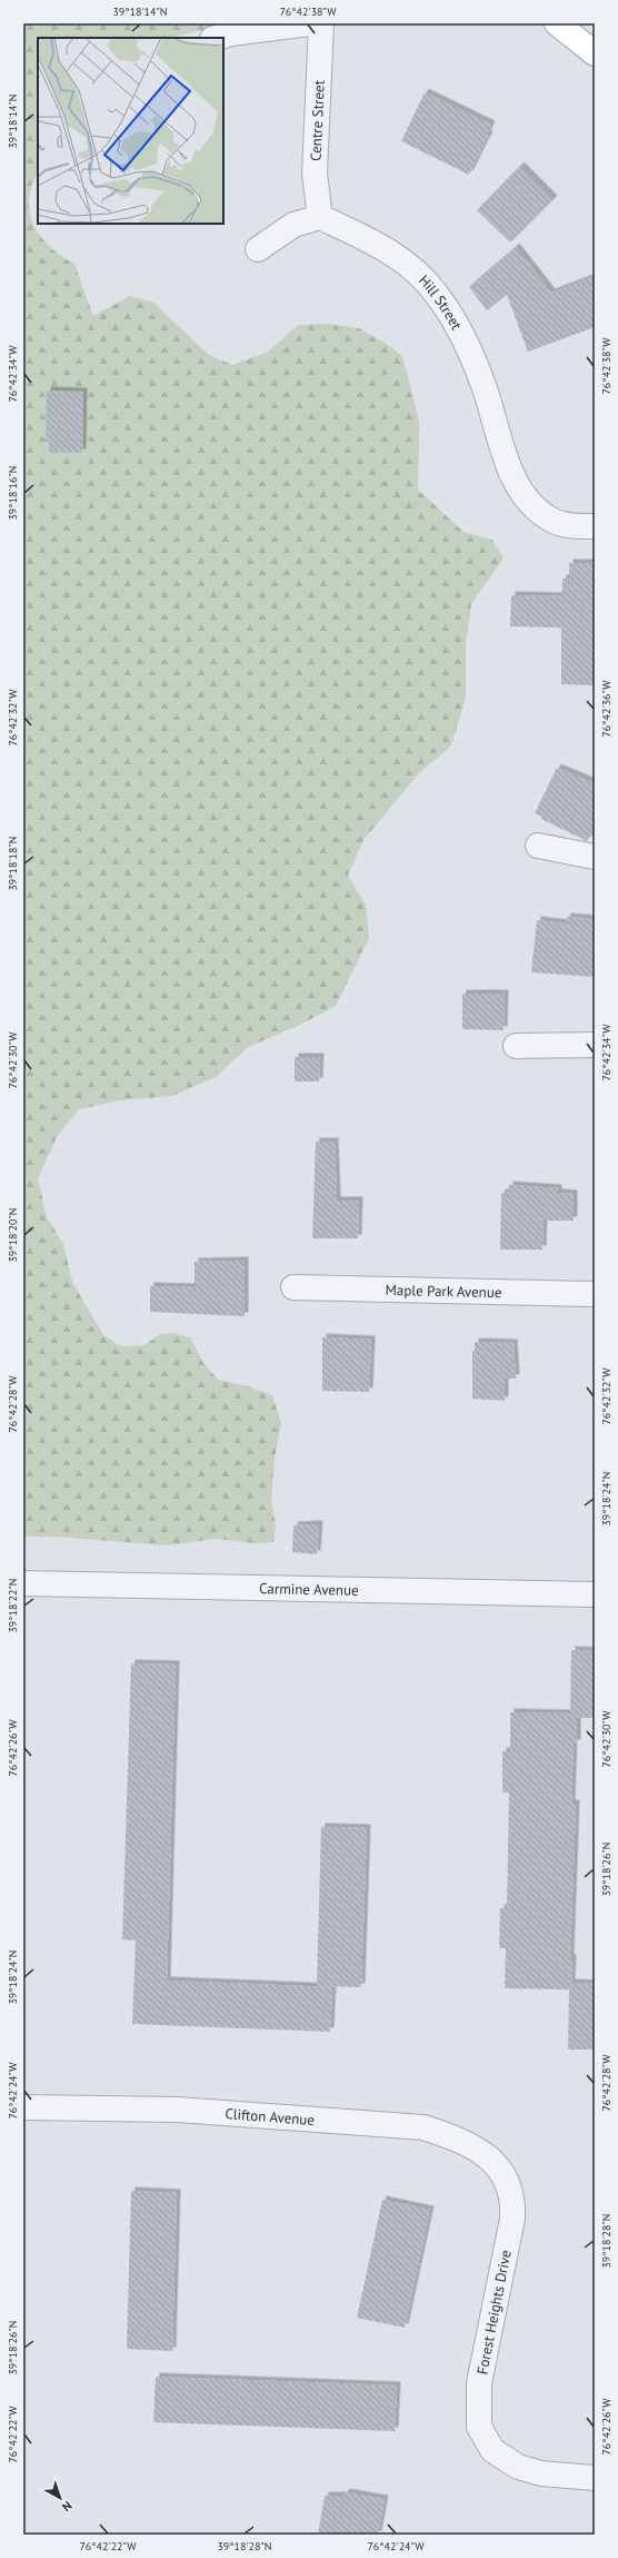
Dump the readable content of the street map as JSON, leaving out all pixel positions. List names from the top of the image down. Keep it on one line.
{"streets":{"street":["Centre Street","Hill Street","Maple Park Avenue","Carmine Avenue","Clifton Avenue","Forest Heights Drive"]},"crossings":[["Centre Street","Hill Street"],["Clifton Avenue","Forest Heights Drive"]],"north":"bottom right","coordinates":["39°18'14\"N","76°42'38\"W","76°42'34\"W","39°18'16\"N","76°42'36\"W","76°42'32\"W","39°18'18\"N","76°42'30\"W","39°18'20\"N","76°42'28\"W","39°18'24\"N","39°18'22\"N","76°42'26\"W","39°18'26\"N","76°42'24\"W","39°18'28\"N","76°42'22\"W"]}
